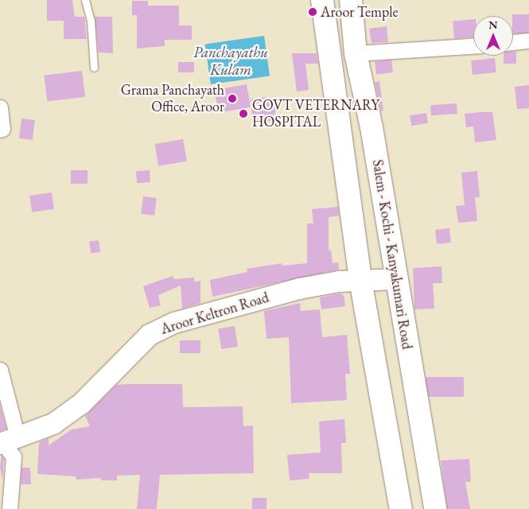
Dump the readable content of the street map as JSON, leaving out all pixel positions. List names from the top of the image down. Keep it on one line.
{"streets":{"highway":["Salem - Kochi - Kanyakumari Road"],"main road":["Aroor Keltron Road"]},"crossings":[["Salem - Kochi - Kanyakumari Road","Aroor Keltron Road"]],"water":["Panchayathu Kulam"],"places":["Aroor Temple","Grama Panchayath Office, Aroor","GOVT VETERNARY HOSPITAL"],"north":"top"}
